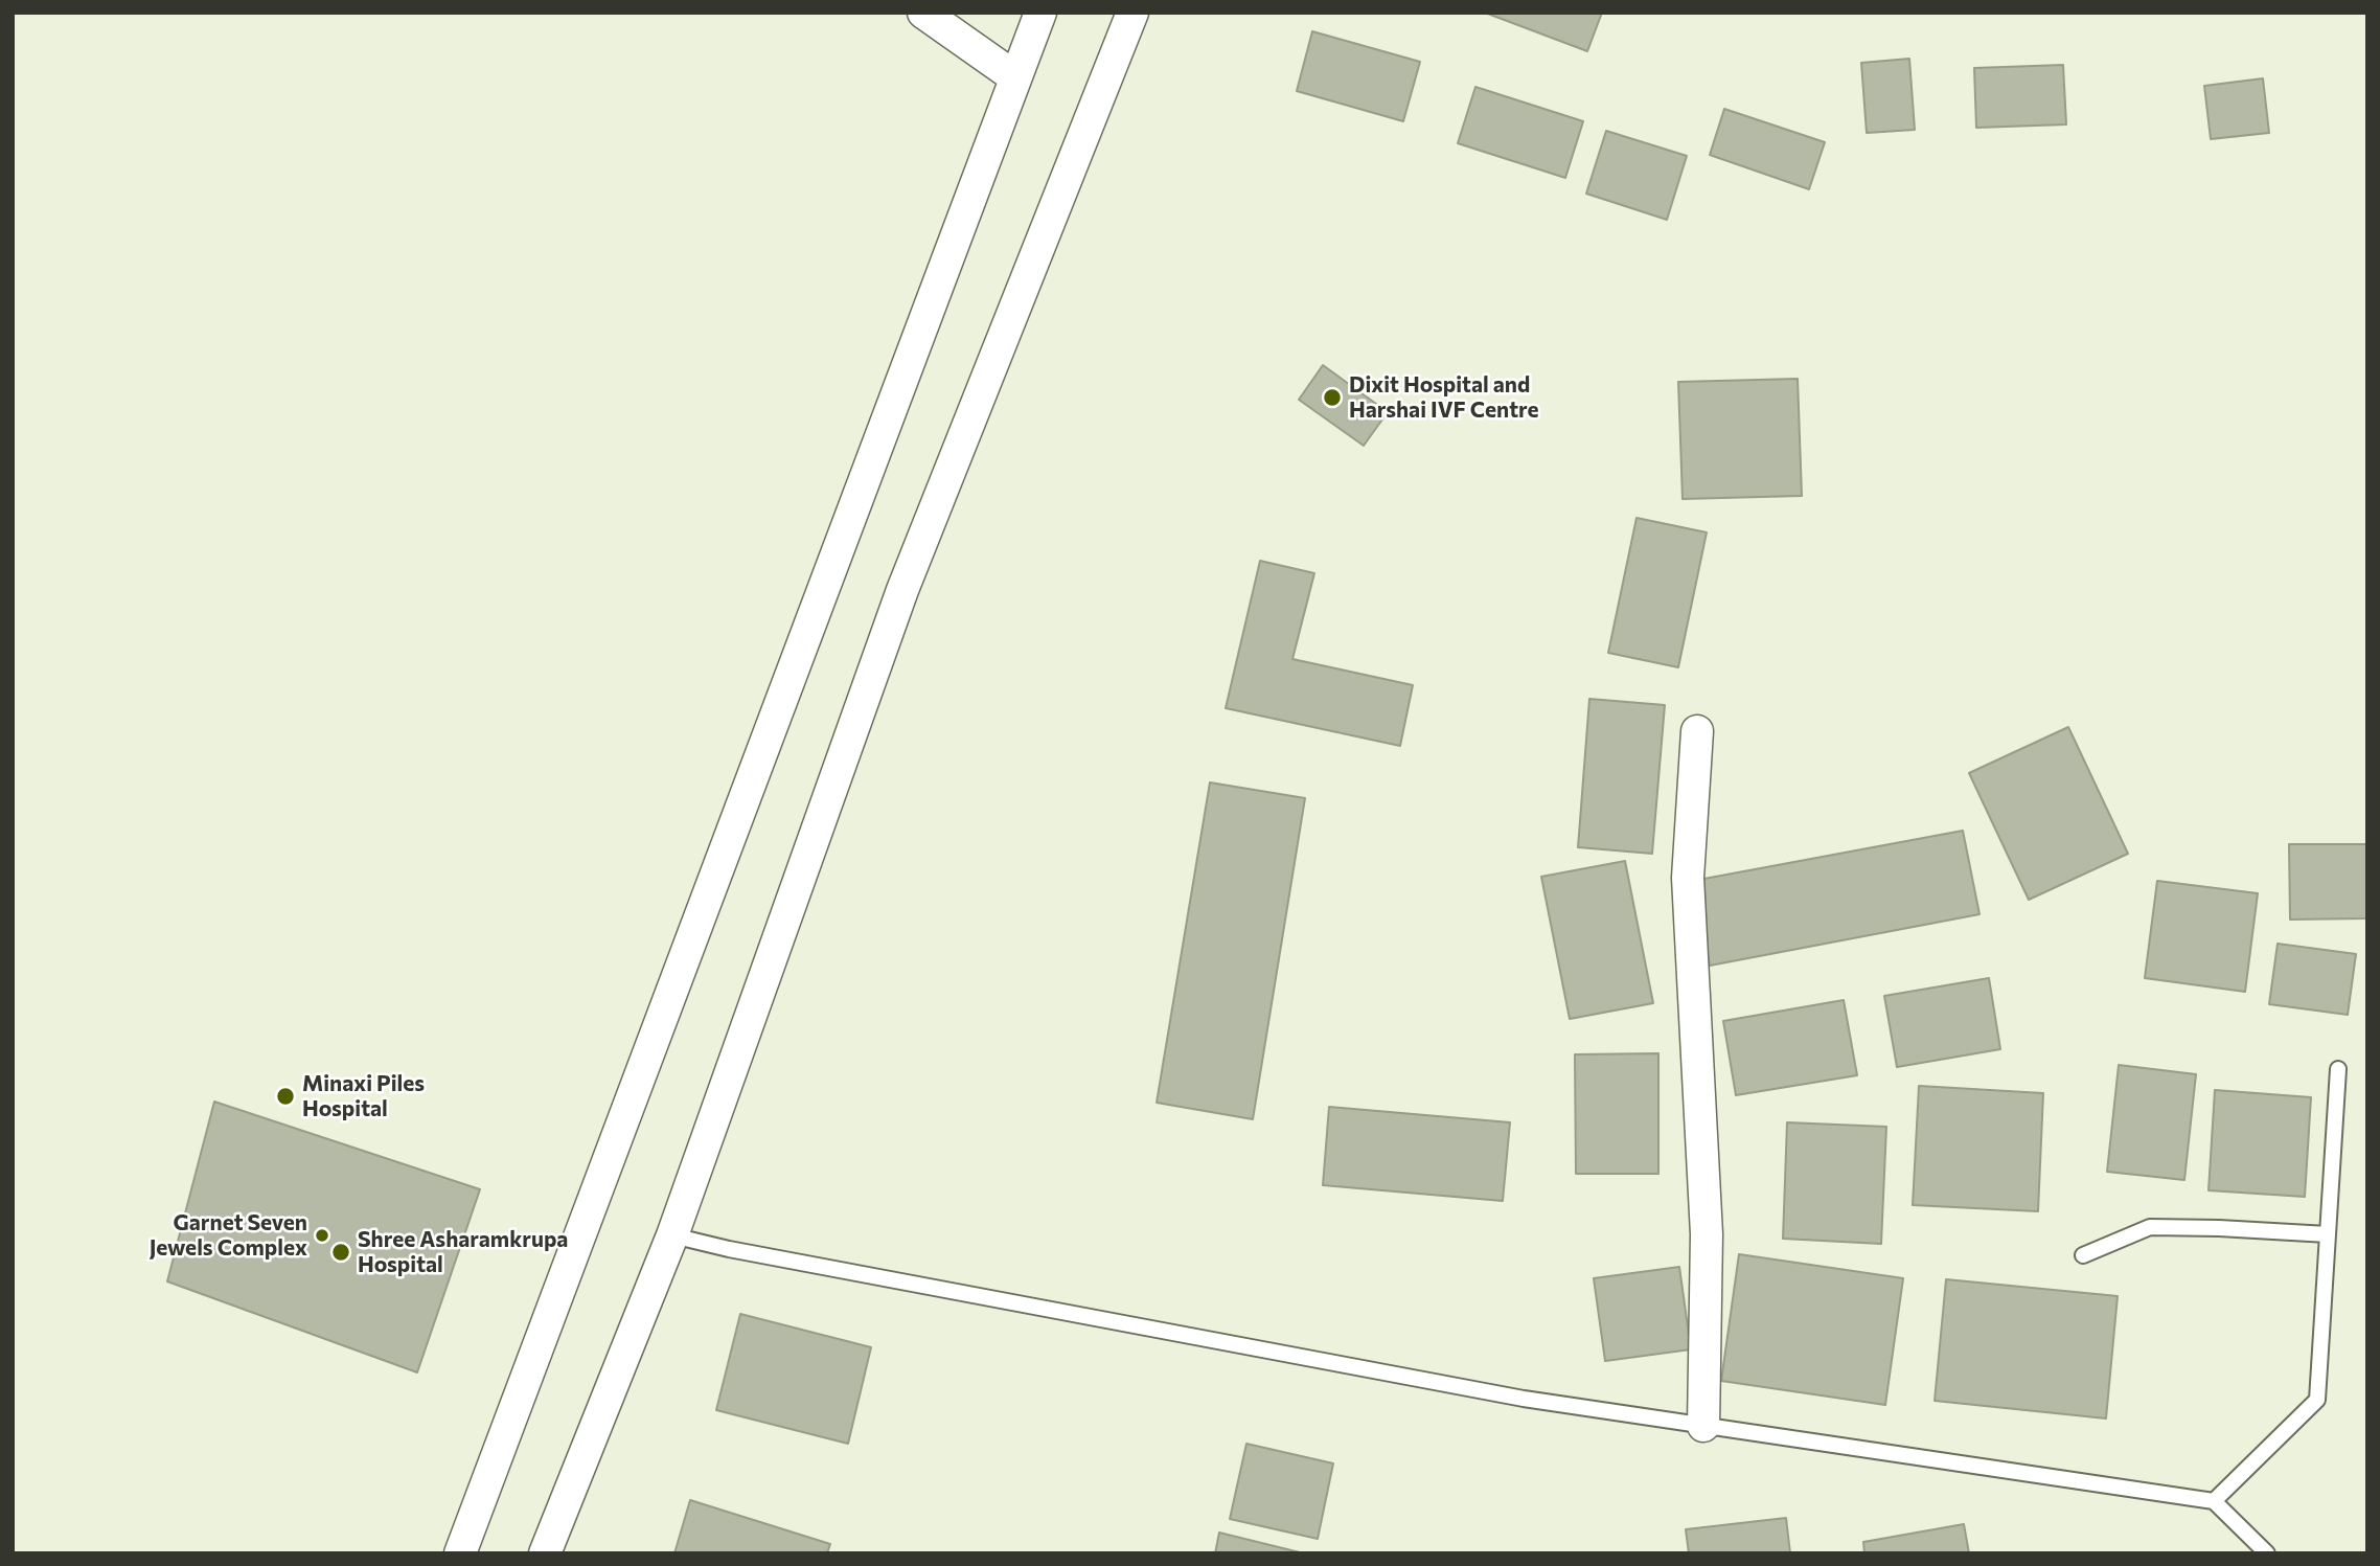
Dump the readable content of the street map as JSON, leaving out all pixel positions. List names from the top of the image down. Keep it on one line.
{"places":["Dixit Hospital and Harshai IVF Centre","Minaxi Piles Hospital","Garnet Seven Jewels Complex","Shree Asharamkrupa Hospital"]}
